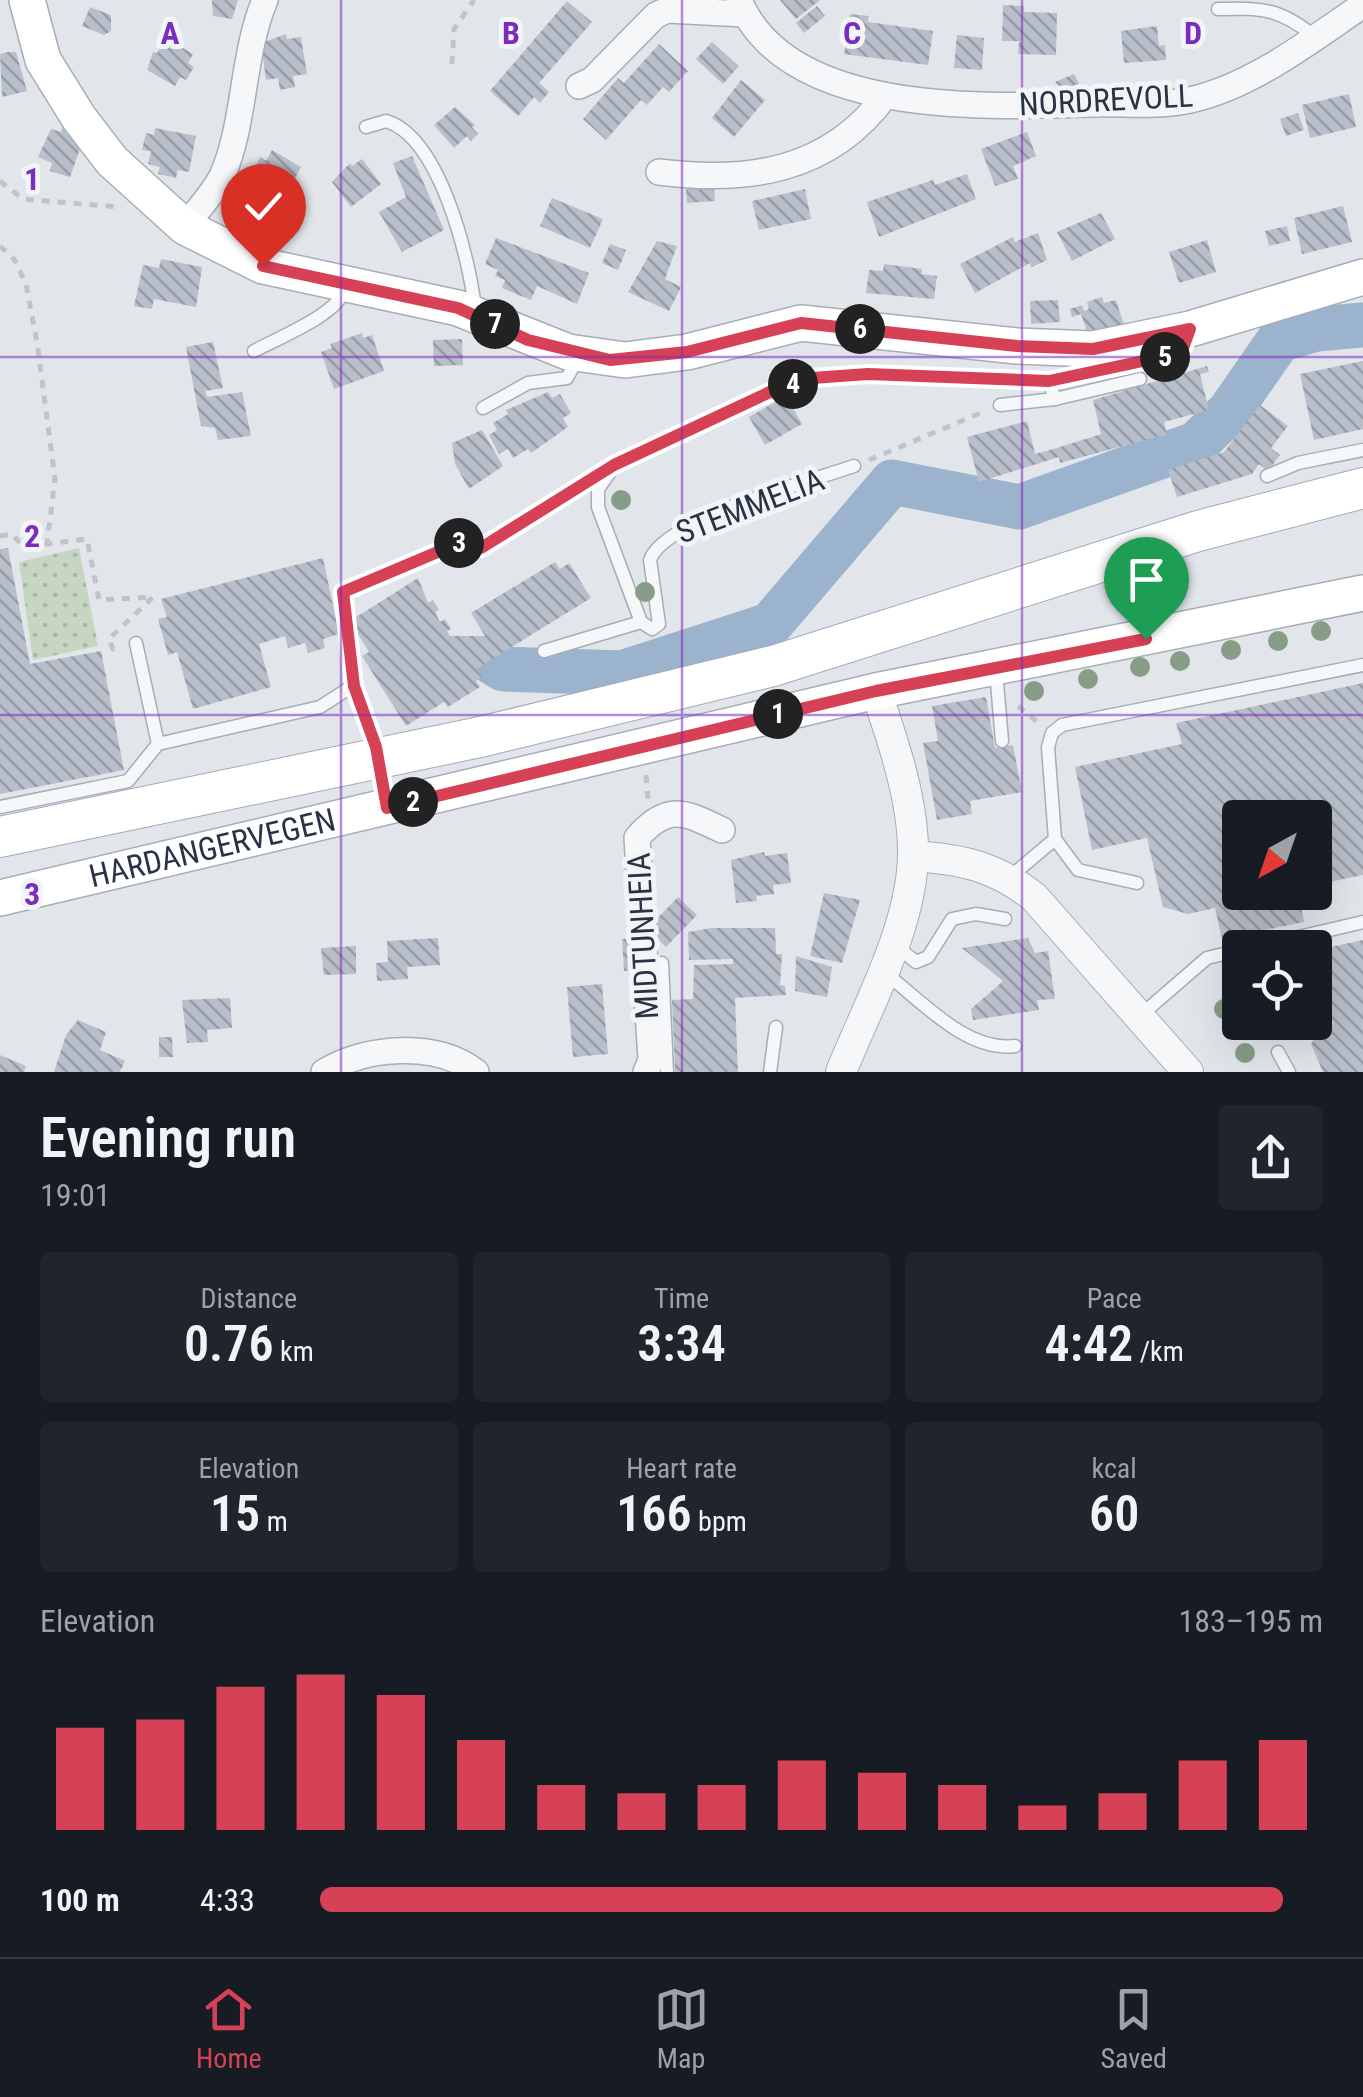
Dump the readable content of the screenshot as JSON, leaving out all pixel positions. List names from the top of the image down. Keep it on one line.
{"streets":{"main road":["HARDANGERVEGEN"],"street":["NORDREVOLL","MIDTUNHEIA"],"lane":["STEMMELIA"]},"north":"bottom left","page":{"pins":["7","6","5","4","3","1","2"],"heading":["Evening run","19:01"],"stats":[["Distance","0.76 km"],["Time","3:34"],["Pace","4:42 /km"],["Elevation","15 m"],["Heart rate","166 bpm"],["kcal","60"]],"chart":["Elevation","183–195 m"],"list":[{"name":"100 m","note":"4:33"}],"tabs":["Home","Map","Saved"]},"grid":{"columns":["A","B","C","D"],"rows":["1","2","3"]}}
